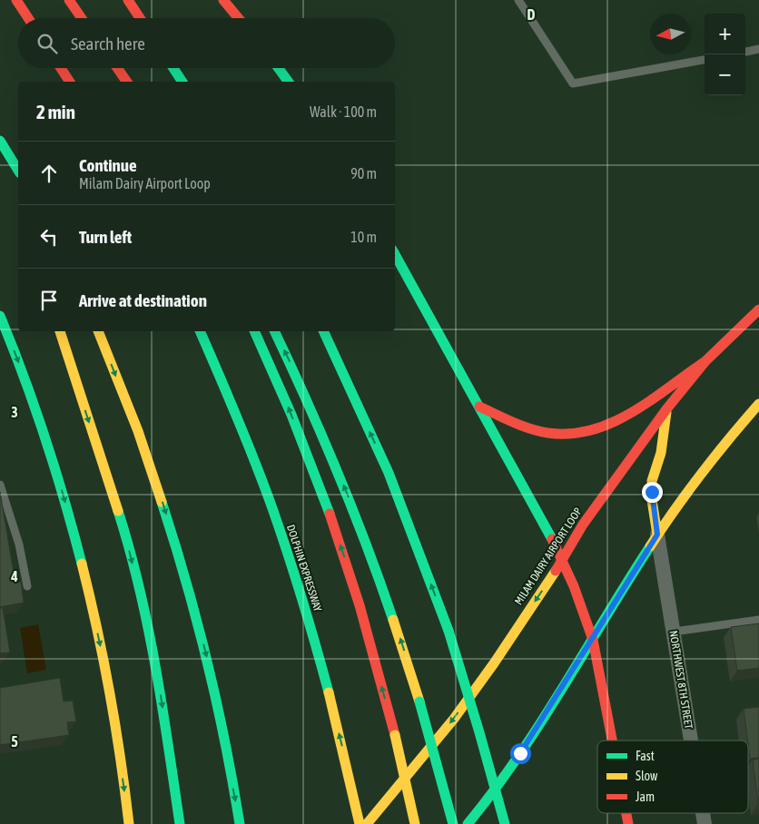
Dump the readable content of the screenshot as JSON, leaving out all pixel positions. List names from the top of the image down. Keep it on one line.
{"streets":{"main road":["MILAM DAIRY AIRPORT LOOP","DOLPHIN EXPRESSWAY"],"street":["NORTHWEST 8TH STREET"]},"legend":["Fast","Slow","Jam"],"north":"left","page":{"map_buttons":["+","−"],"search":"Search here","heading":["2 min","Walk · 100 m"],"list":[["Continue","Milam Dairy Airport Loop","90 m"],["Turn left","10 m"],"Arrive at destination"]},"grid":{"columns":["D"],"rows":["3","4","5"]}}
